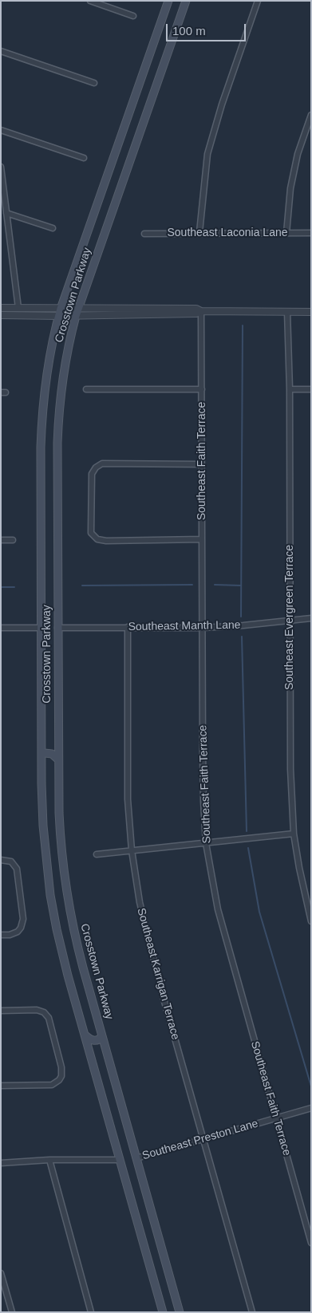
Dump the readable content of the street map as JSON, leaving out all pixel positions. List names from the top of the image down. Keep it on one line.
{"streets":{"main road":["Crosstown Parkway"],"street":["Southeast Laconia Lane","Southeast Faith Terrace","Southeast Evergreen Terrace","Southeast Manth Lane","Southeast Karrigan Terrace","Southeast Preston Lane"]},"crossings":[["Crosstown Parkway","Southeast Manth Lane"],["Crosstown Parkway","Southeast Preston Lane"],["Southeast Faith Terrace","Southeast Manth Lane"],["Southeast Faith Terrace","Southeast Preston Lane"],["Southeast Evergreen Terrace","Southeast Manth Lane"],["Southeast Manth Lane","Southeast Karrigan Terrace"],["Southeast Karrigan Terrace","Southeast Preston Lane"]],"scale_bar":"100 m"}
